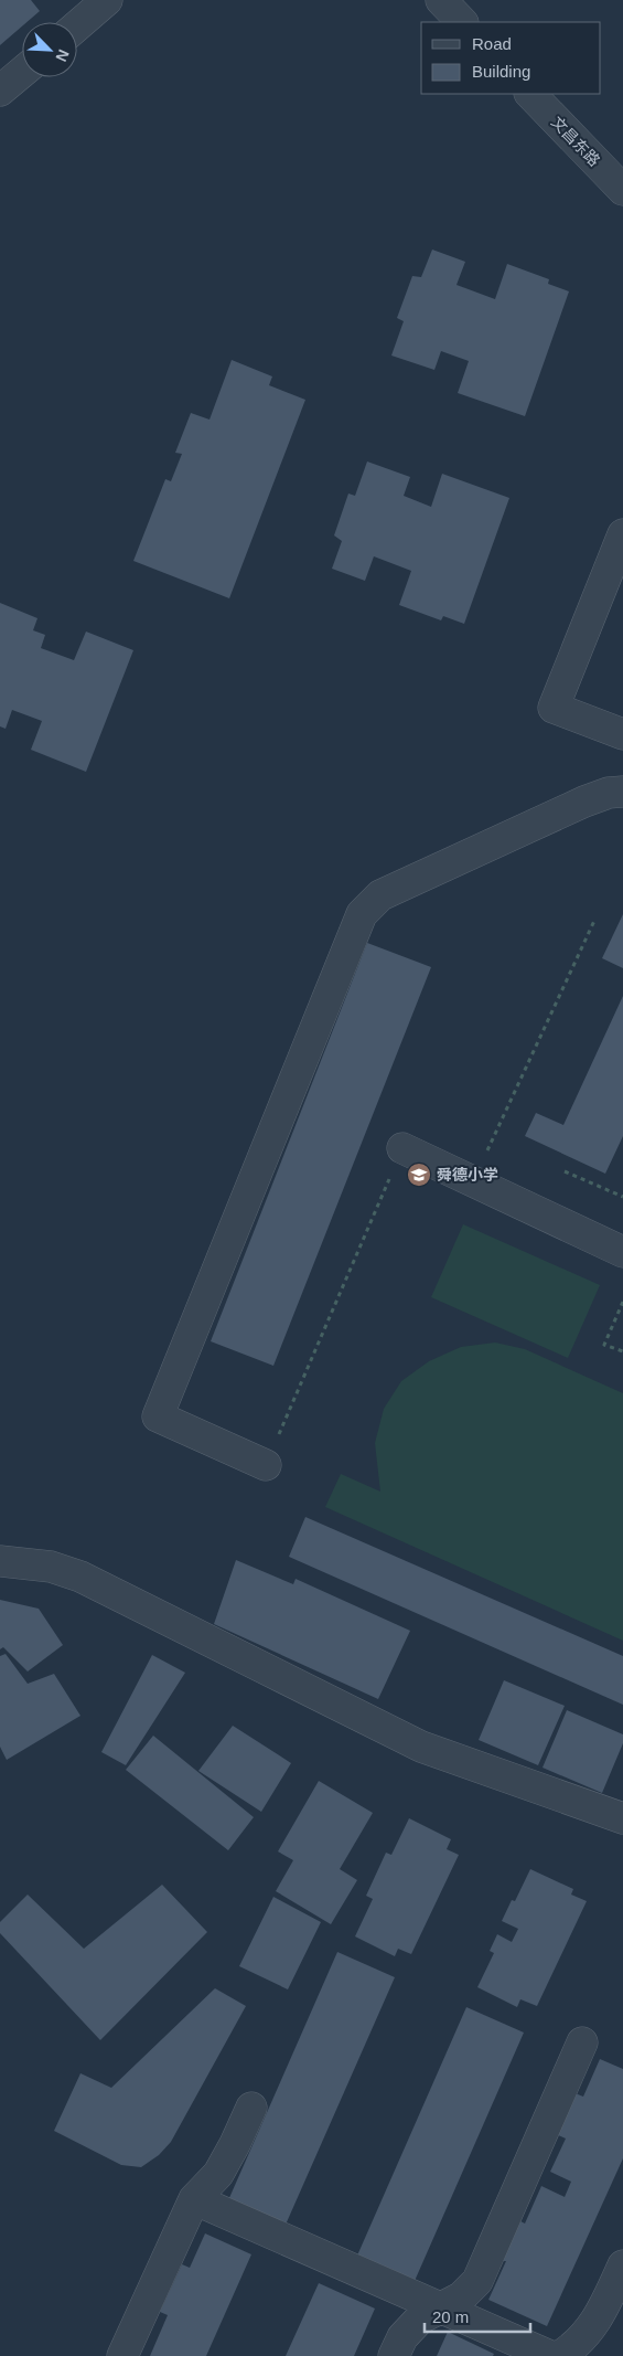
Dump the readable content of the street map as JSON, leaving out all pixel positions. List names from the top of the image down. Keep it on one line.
{"streets":{"street":["文昌东路"]},"places":{"school or university":["舜德小学"]},"legend":["Road","Building"],"scale_bar":"20 m","north":"bottom right"}
